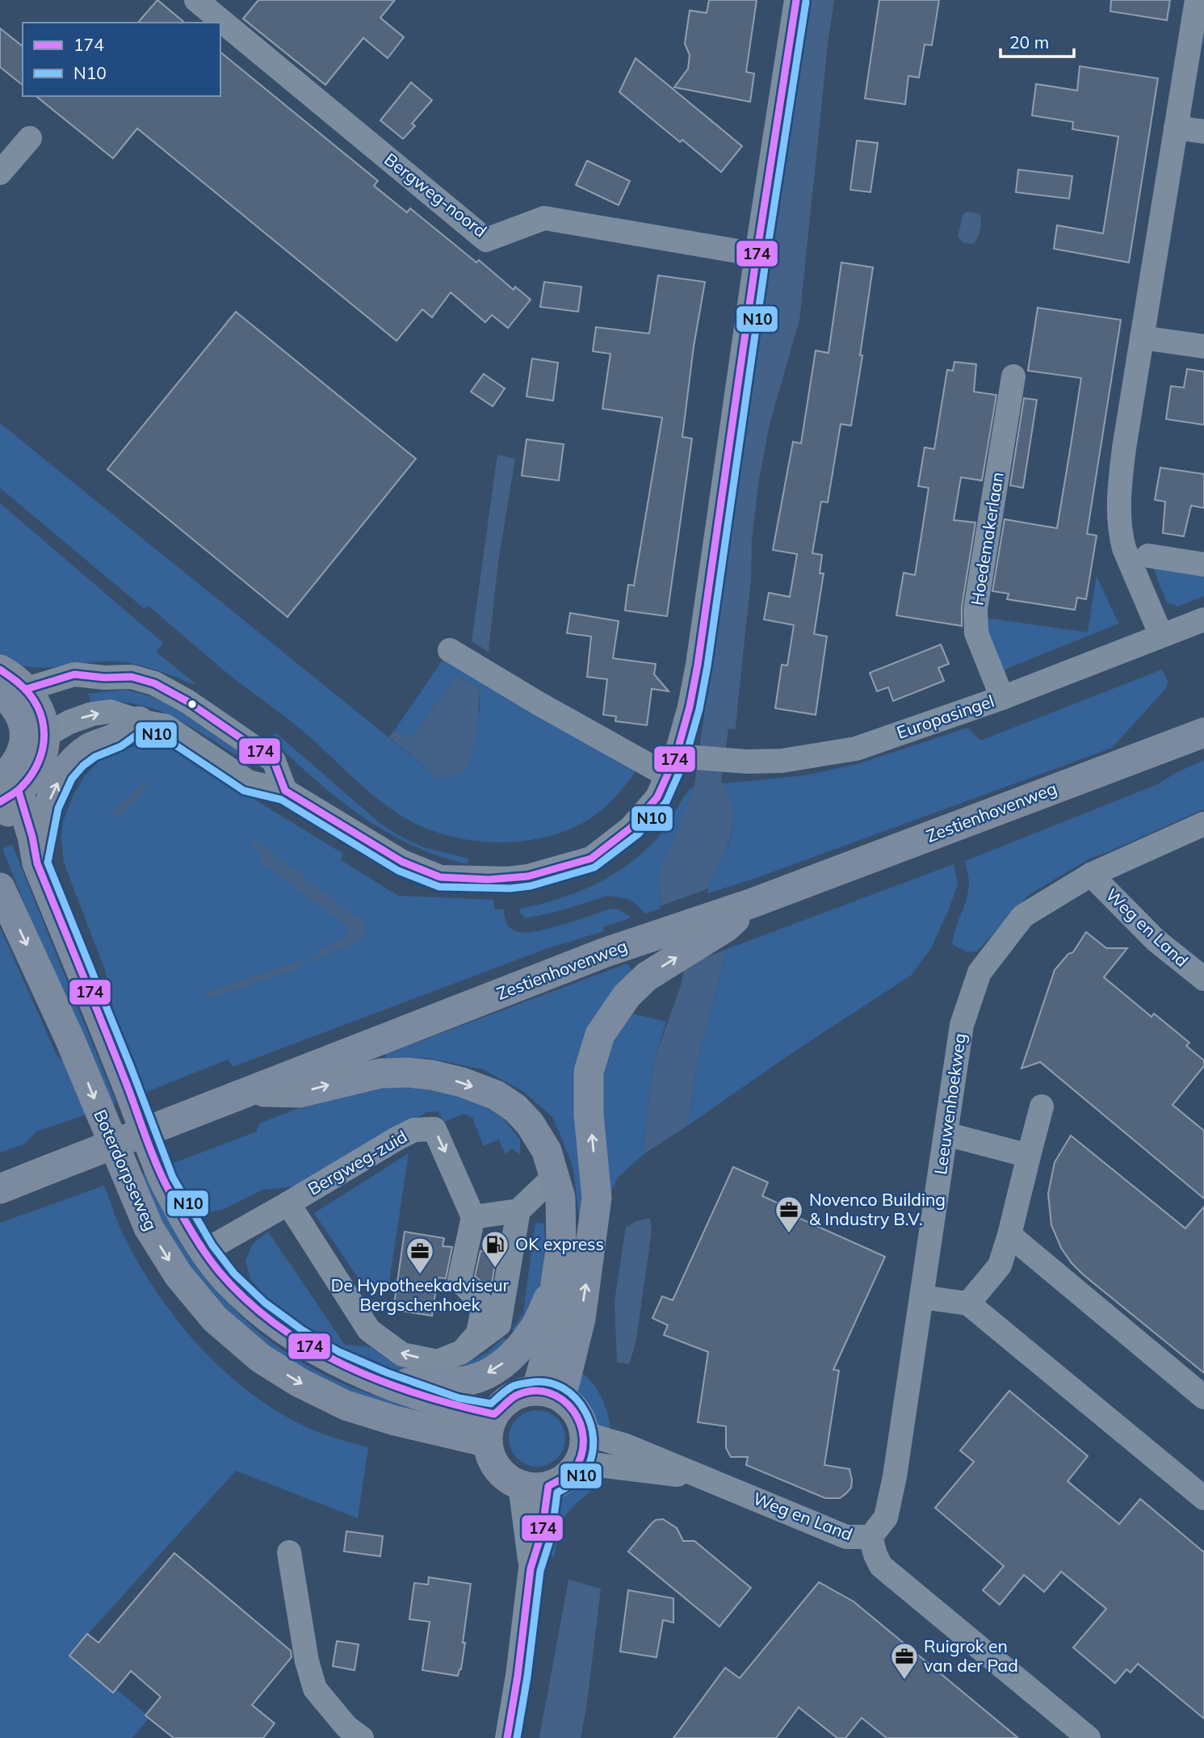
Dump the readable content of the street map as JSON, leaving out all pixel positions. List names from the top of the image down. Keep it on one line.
{"streets":{"main road":["Zestienhovenweg","Boterdorpseweg"],"street":["Bergweg-noord","Hoedemakerlaan","Europasingel","Weg en Land","Leeuwenhoekweg","Bergweg-zuid"]},"crossings":[["Hoedemakerlaan","Europasingel"],["Weg en Land","Leeuwenhoekweg"],["Weg en Land","Boterdorpseweg"],["Bergweg-zuid","Boterdorpseweg"]],"places":{"office":["Novenco Building & Industry B.V.","De Hypotheekadviseur Bergschenhoek","Ruigrok en van der Pad"],"fuel station":["OK express"]},"lines":["transit line 174","transit line N10"],"legend":["174","N10"],"scale_bar":"20 m"}
